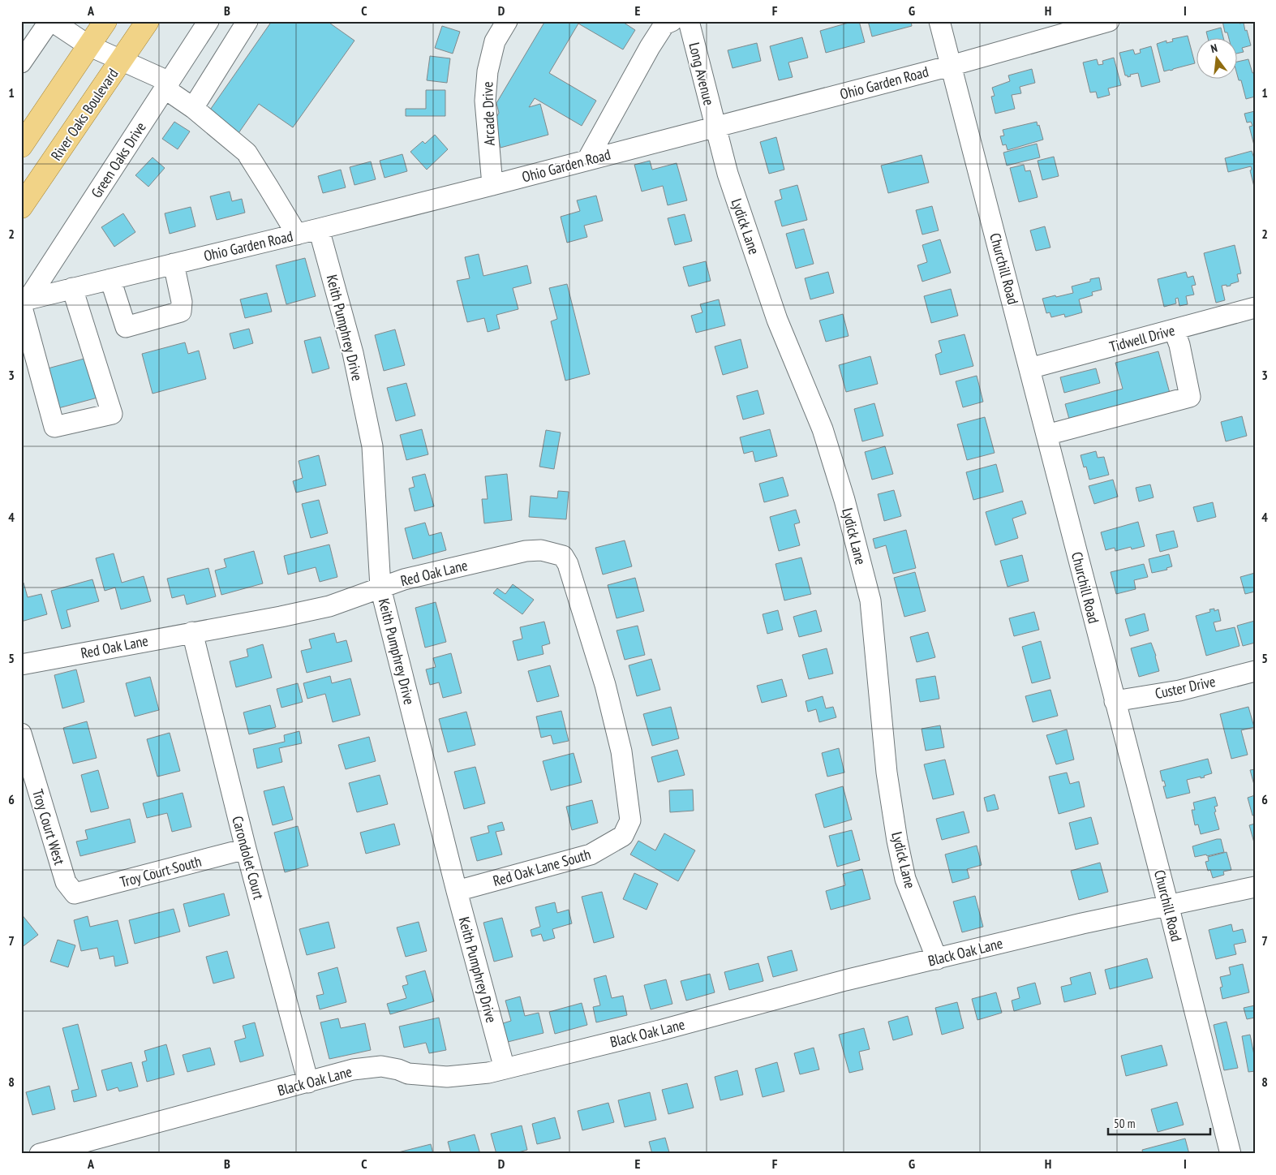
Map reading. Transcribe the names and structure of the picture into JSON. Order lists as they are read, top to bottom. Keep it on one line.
{"streets":{"main road":["River Oaks Boulevard"],"street":["Long Avenue","Ohio Garden Road","Arcade Drive","Green Oaks Drive","Lydick Lane","Churchill Road","Keith Pumphrey Drive","Tidwell Drive","Red Oak Lane","Custer Drive","Troy Court West","Carondolet Court","Red Oak Lane South","Troy Court South","Black Oak Lane"]},"crossings":[["Long Avenue","Ohio Garden Road"],["Long Avenue","Lydick Lane"],["Ohio Garden Road","Arcade Drive"],["Ohio Garden Road","Green Oaks Drive"],["Ohio Garden Road","Lydick Lane"],["Ohio Garden Road","Churchill Road"],["Ohio Garden Road","Keith Pumphrey Drive"],["Lydick Lane","Black Oak Lane"],["Churchill Road","Tidwell Drive"],["Churchill Road","Custer Drive"],["Churchill Road","Black Oak Lane"],["Keith Pumphrey Drive","Red Oak Lane"],["Keith Pumphrey Drive","Red Oak Lane South"],["Keith Pumphrey Drive","Black Oak Lane"],["Red Oak Lane","Carondolet Court"],["Red Oak Lane","Red Oak Lane South"],["Troy Court West","Troy Court South"],["Carondolet Court","Troy Court South"],["Carondolet Court","Black Oak Lane"]],"scale_bar":"50 m","north":"top","grid":{"columns":["A","B","C","D","E","F","G","H","I"],"rows":["1","2","3","4","5","6","7","8"]}}
